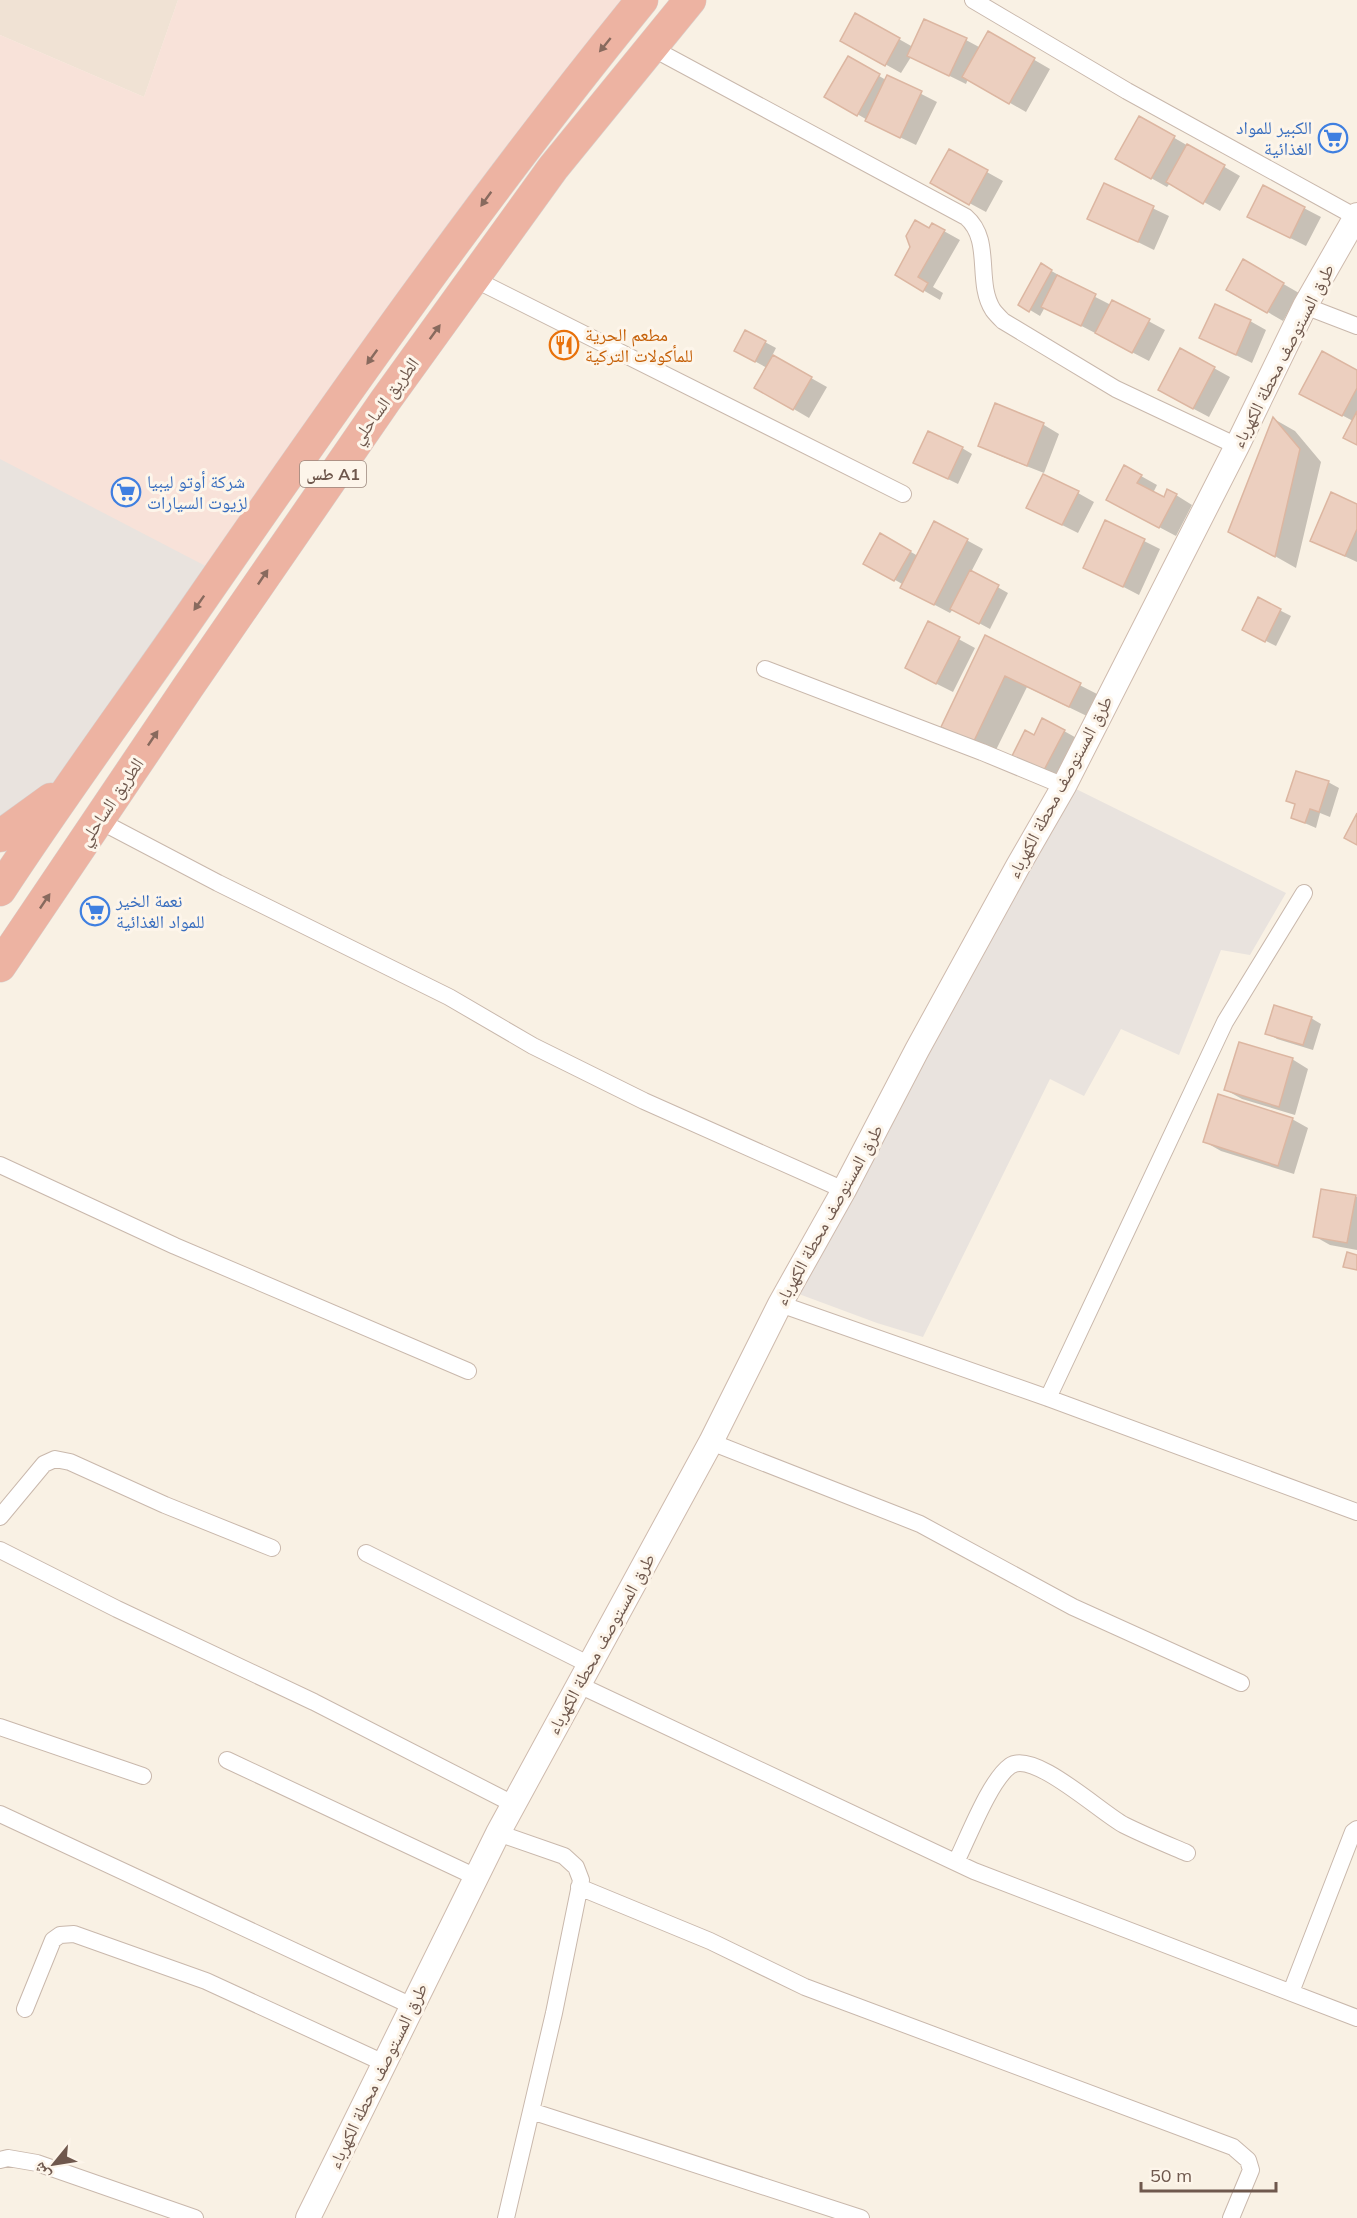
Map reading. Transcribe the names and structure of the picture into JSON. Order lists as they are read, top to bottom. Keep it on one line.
{"streets":{"highway":["الطريق الساحلي","طس A1"],"street":["طرق المستوصف محطة الكهرباء"]},"places":{"supermarket":["الكبير للمواد الغذائية","شركة أوتو ليبيا لزيوت السيارات","نعمة الخير للمواد الغذائية"],"restaurant":["مطعم الحرية للمأكولات التركية"]},"scale_bar":"50 m","north":"bottom left"}
